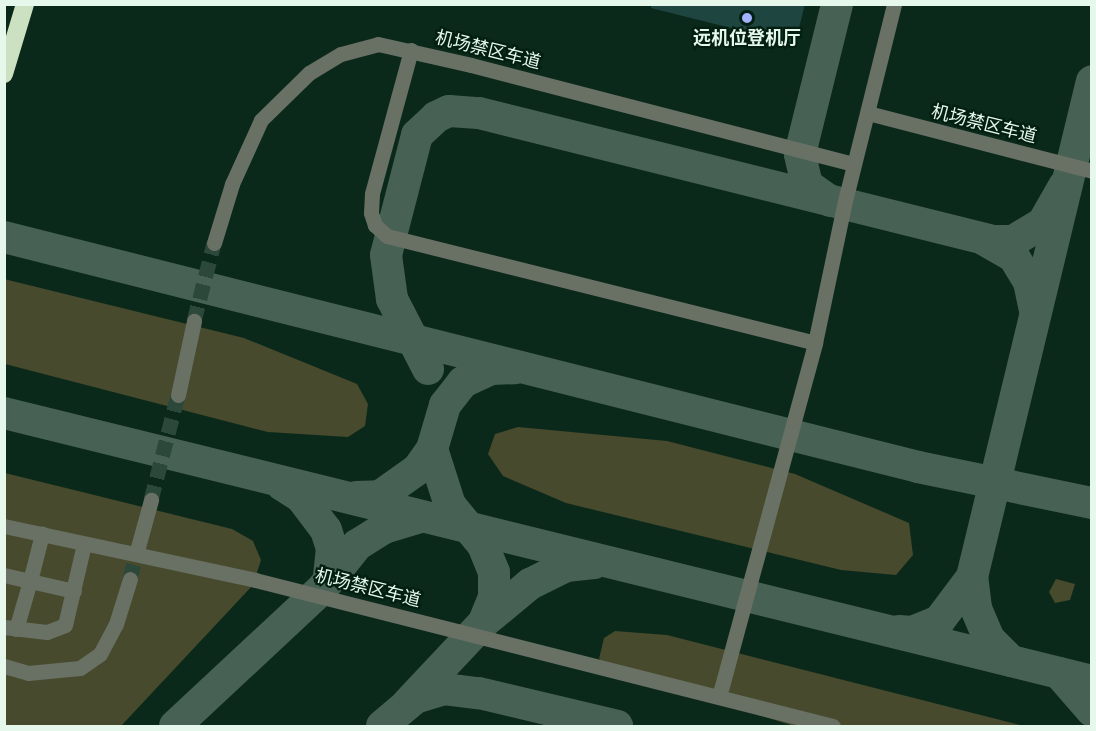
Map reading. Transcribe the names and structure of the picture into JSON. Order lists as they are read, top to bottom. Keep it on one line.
{"streets":{"lane":["机场禁区车道"]},"places":["远机位登机厅"]}
